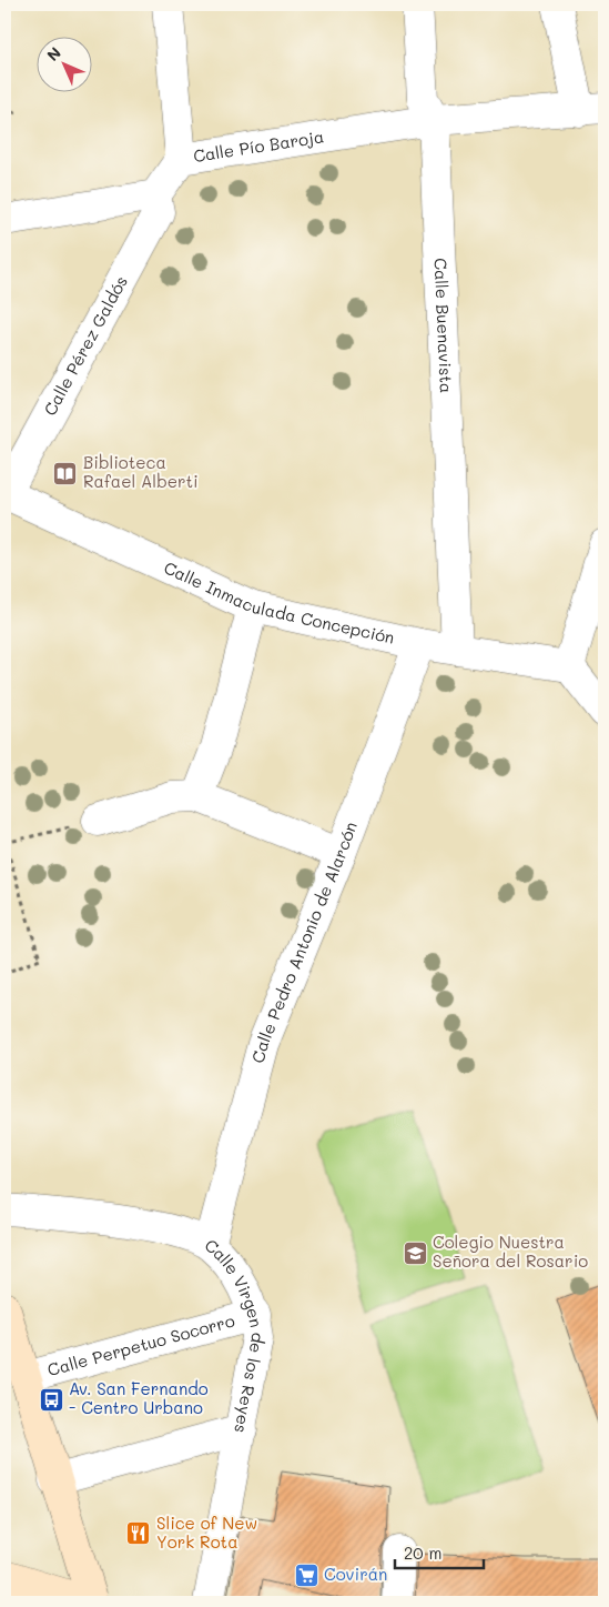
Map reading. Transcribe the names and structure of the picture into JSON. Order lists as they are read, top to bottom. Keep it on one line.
{"streets":{"street":["Calle Pío Baroja","Calle Buenavista","Calle Pérez Galdós","Calle Inmaculada Concepción","Calle Pedro Antonio de Alarcón","Calle Virgen de los Reyes","Calle Perpetuo Socorro"]},"crossings":[["Calle Pío Baroja","Calle Buenavista"],["Calle Pío Baroja","Calle Pérez Galdós"],["Calle Buenavista","Calle Inmaculada Concepción"],["Calle Pérez Galdós","Calle Inmaculada Concepción"],["Calle Inmaculada Concepción","Calle Pedro Antonio de Alarcón"],["Calle Pedro Antonio de Alarcón","Calle Virgen de los Reyes"],["Calle Virgen de los Reyes","Calle Perpetuo Socorro"]],"places":{"library":["Biblioteca Rafael Alberti"],"school or university":["Colegio Nuestra Señora del Rosario"],"bus stop":["Av. San Fernando - Centro Urbano"],"restaurant":["Slice of New York Rota"],"supermarket":["Covirán"]},"scale_bar":"20 m","north":"top left"}
